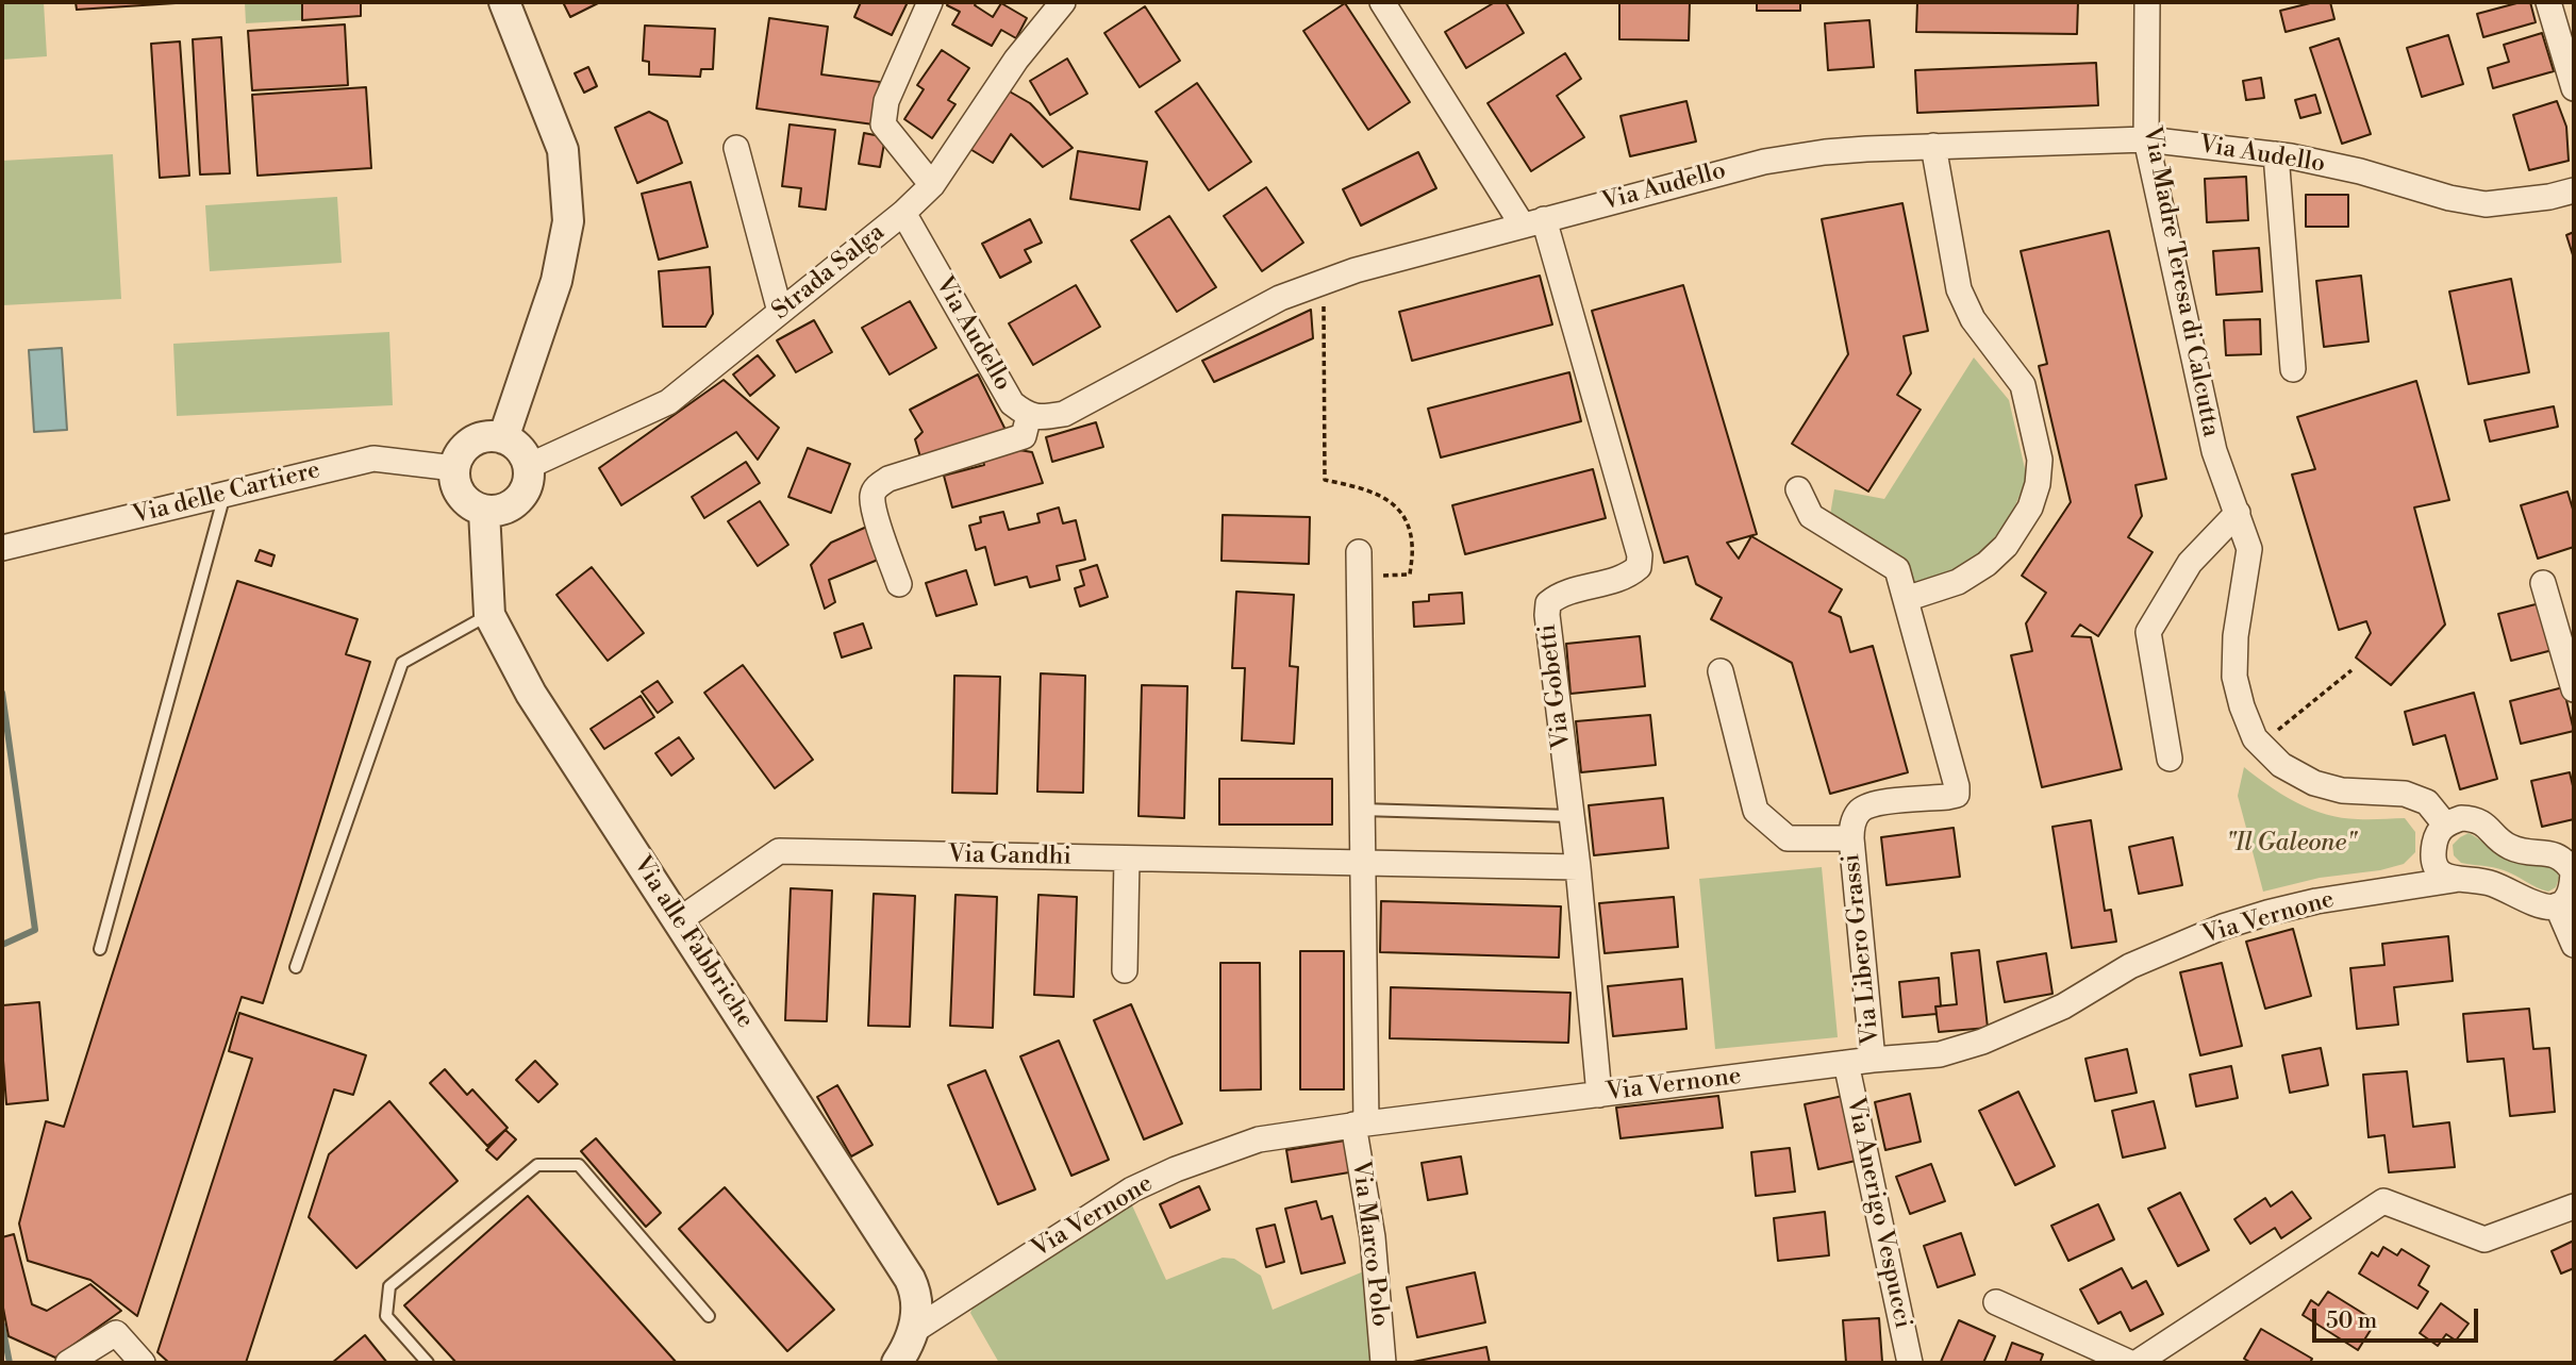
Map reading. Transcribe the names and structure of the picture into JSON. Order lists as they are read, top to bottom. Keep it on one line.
{"streets":{"street":["Via Audello","Strada Salga","Via Madre Teresa di Calcutta","Via delle Cartiere","Via Gobetti","Via Gandhi","Via Vernone","Via alle Fabbriche","Via Libero Grassi","Via Anerigo Vespucci","Via Marco Polo"]},"crossings":[["Via Audello","Strada Salga"],["Via Audello","Via Madre Teresa di Calcutta"],["Via Audello","Via Gobetti"],["Strada Salga","Via delle Cartiere"],["Strada Salga","Via alle Fabbriche"],["Via delle Cartiere","Via alle Fabbriche"],["Via Gobetti","Via Gandhi"],["Via Gobetti","Via Vernone"],["Via Gandhi","Via alle Fabbriche"],["Via Vernone","Via alle Fabbriche"],["Via Vernone","Via Libero Grassi"],["Via Vernone","Via Anerigo Vespucci"],["Via Vernone","Via Marco Polo"]],"parks":["\"Il Galeone\""],"scale_bar":"50 m"}
